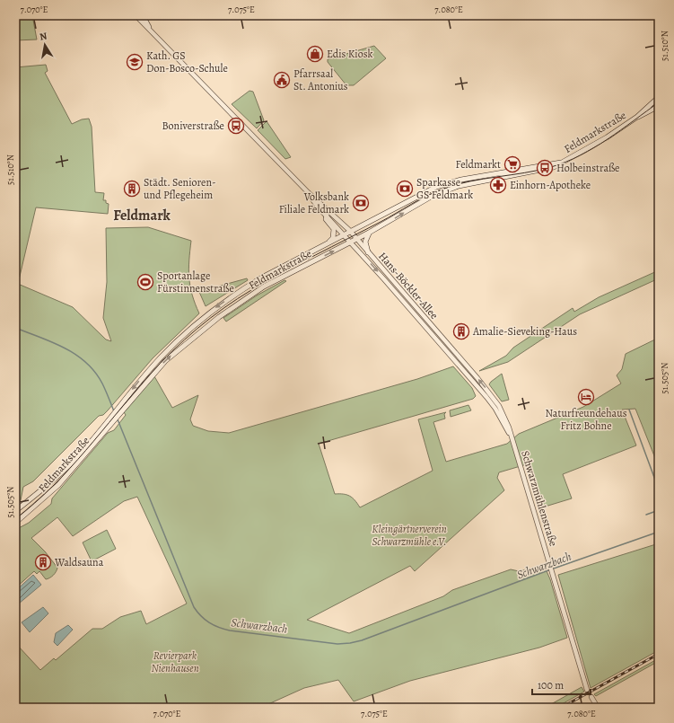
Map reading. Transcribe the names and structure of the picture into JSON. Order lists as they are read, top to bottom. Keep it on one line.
{"streets":{"main road":["Feldmarkstraße"],"street":["Hans-Böckler-Allee","Schwarzmühlenstraße"]},"crossings":[["Feldmarkstraße","Hans-Böckler-Allee"],["Hans-Böckler-Allee","Schwarzmühlenstraße"]],"districts":["Feldmark"],"water":["Schwarzbach"],"parks":["Kleingärtnerverein Schwarzmühle e.V.","Revierpark Nienhausen"],"places":{"shop":["Edis Kiosk"],"school or university":["Kath. GS Don-Bosco-Schule"],"public building":["Pfarrsaal St. Antonius"],"bus stop":["Boniverstraße","Holbeinstraße"],"supermarket":["Feldmarkt"],"pharmacy":["Einhorn-Apotheke"],"building":["Städt. Senioren- und Pflegeheim","Amalie-Sieveking-Haus","Waldsauna"],"bank":["Sparkasse GS Feldmark","Volksbank Filiale Feldmark"],"sports":["Sportanlage Fürstinnenstraße"],"hotel":["Naturfreundehaus Fritz Bohne"]},"scale_bar":"100 m","north":"top","coordinates":["7.070°E","7.075°E","7.080°E","51.510°N","51.505°N"]}
